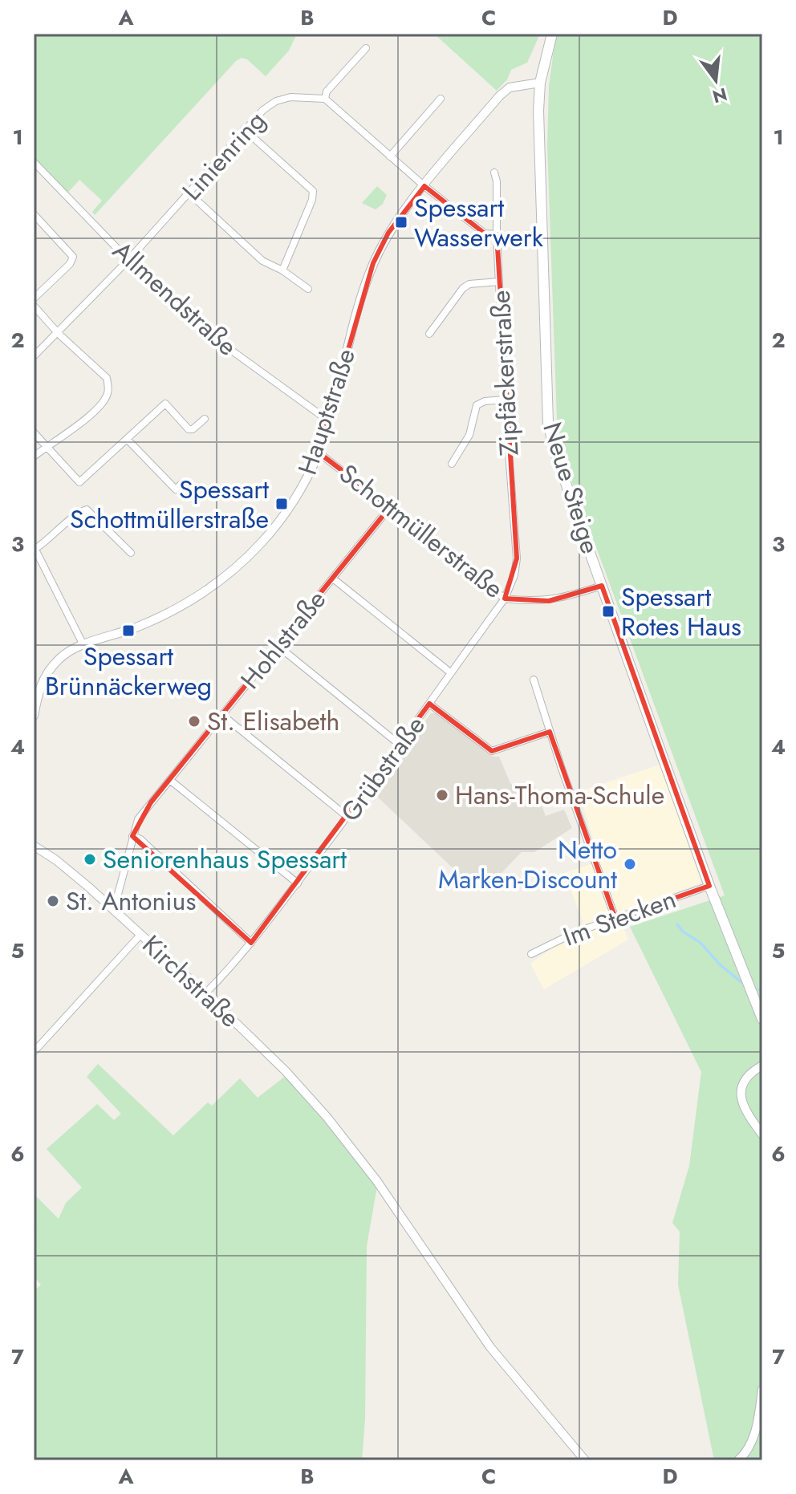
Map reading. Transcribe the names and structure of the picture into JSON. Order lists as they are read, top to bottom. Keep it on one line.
{"streets":{"main road":["Neue Steige"],"street":["Linienring","Allmendstraße","Zipfäckerstraße","Hauptstraße","Schottmüllerstraße","Hohlstraße","Grübstraße","Im Stecken","Kirchstraße"]},"crossings":[["Linienring","Allmendstraße"],["Allmendstraße","Hauptstraße"],["Zipfäckerstraße","Schottmüllerstraße"],["Zipfäckerstraße","Grübstraße"],["Hauptstraße","Neue Steige"],["Hauptstraße","Schottmüllerstraße"],["Neue Steige","Schottmüllerstraße"],["Neue Steige","Im Stecken"],["Schottmüllerstraße","Hohlstraße"],["Schottmüllerstraße","Grübstraße"],["Hohlstraße","Kirchstraße"],["Grübstraße","Kirchstraße"]],"places":{"transit":["Spessart Wasserwerk","Spessart Schottmüllerstraße","Spessart Rotes Haus","Spessart Brünnäckerweg"],"other":["St. Elisabeth","Hans-Thoma-Schule","Seniorenhaus Spessart","Netto Marken-Discount","St. Antonius"]},"north":"bottom","grid":{"columns":["A","B","C","D"],"rows":["1","2","3","4","5","6","7"]}}
